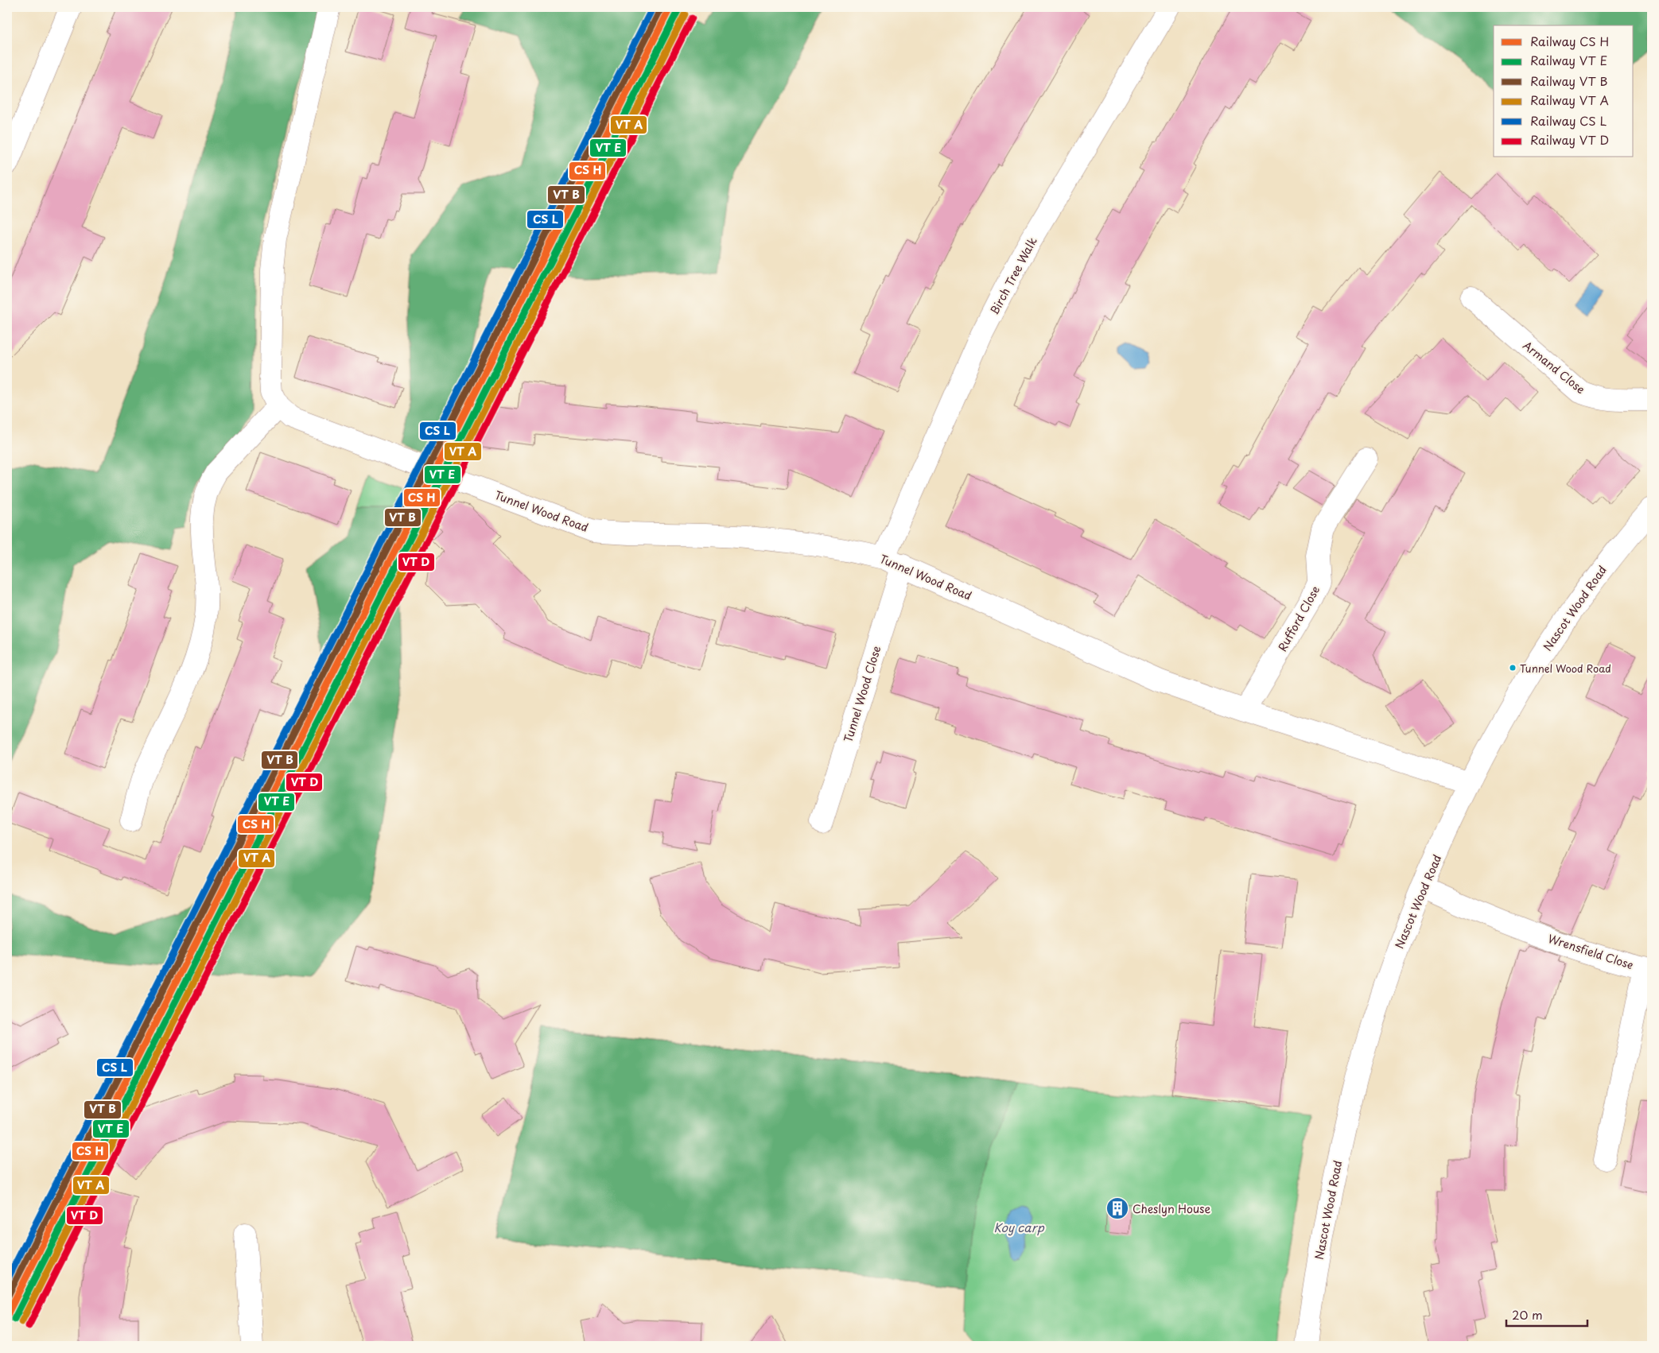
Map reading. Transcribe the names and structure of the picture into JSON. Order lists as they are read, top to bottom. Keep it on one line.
{"streets":{"street":["Birch Tree Walk","Armand Close","Tunnel Wood Road","Nascot Wood Road","Rufford Close","Tunnel Wood Close","Wrensfield Close"]},"crossings":[["Birch Tree Walk","Tunnel Wood Road"],["Birch Tree Walk","Tunnel Wood Close"],["Tunnel Wood Road","Nascot Wood Road"],["Tunnel Wood Road","Rufford Close"],["Tunnel Wood Road","Tunnel Wood Close"],["Nascot Wood Road","Wrensfield Close"]],"water":["Koy carp"],"places":{"other":["Tunnel Wood Road"],"building":["Cheslyn House"]},"legend":["Railway CS H","Railway VT E","Railway VT B","Railway VT A","Railway CS L","Railway VT D"],"scale_bar":"20 m"}
